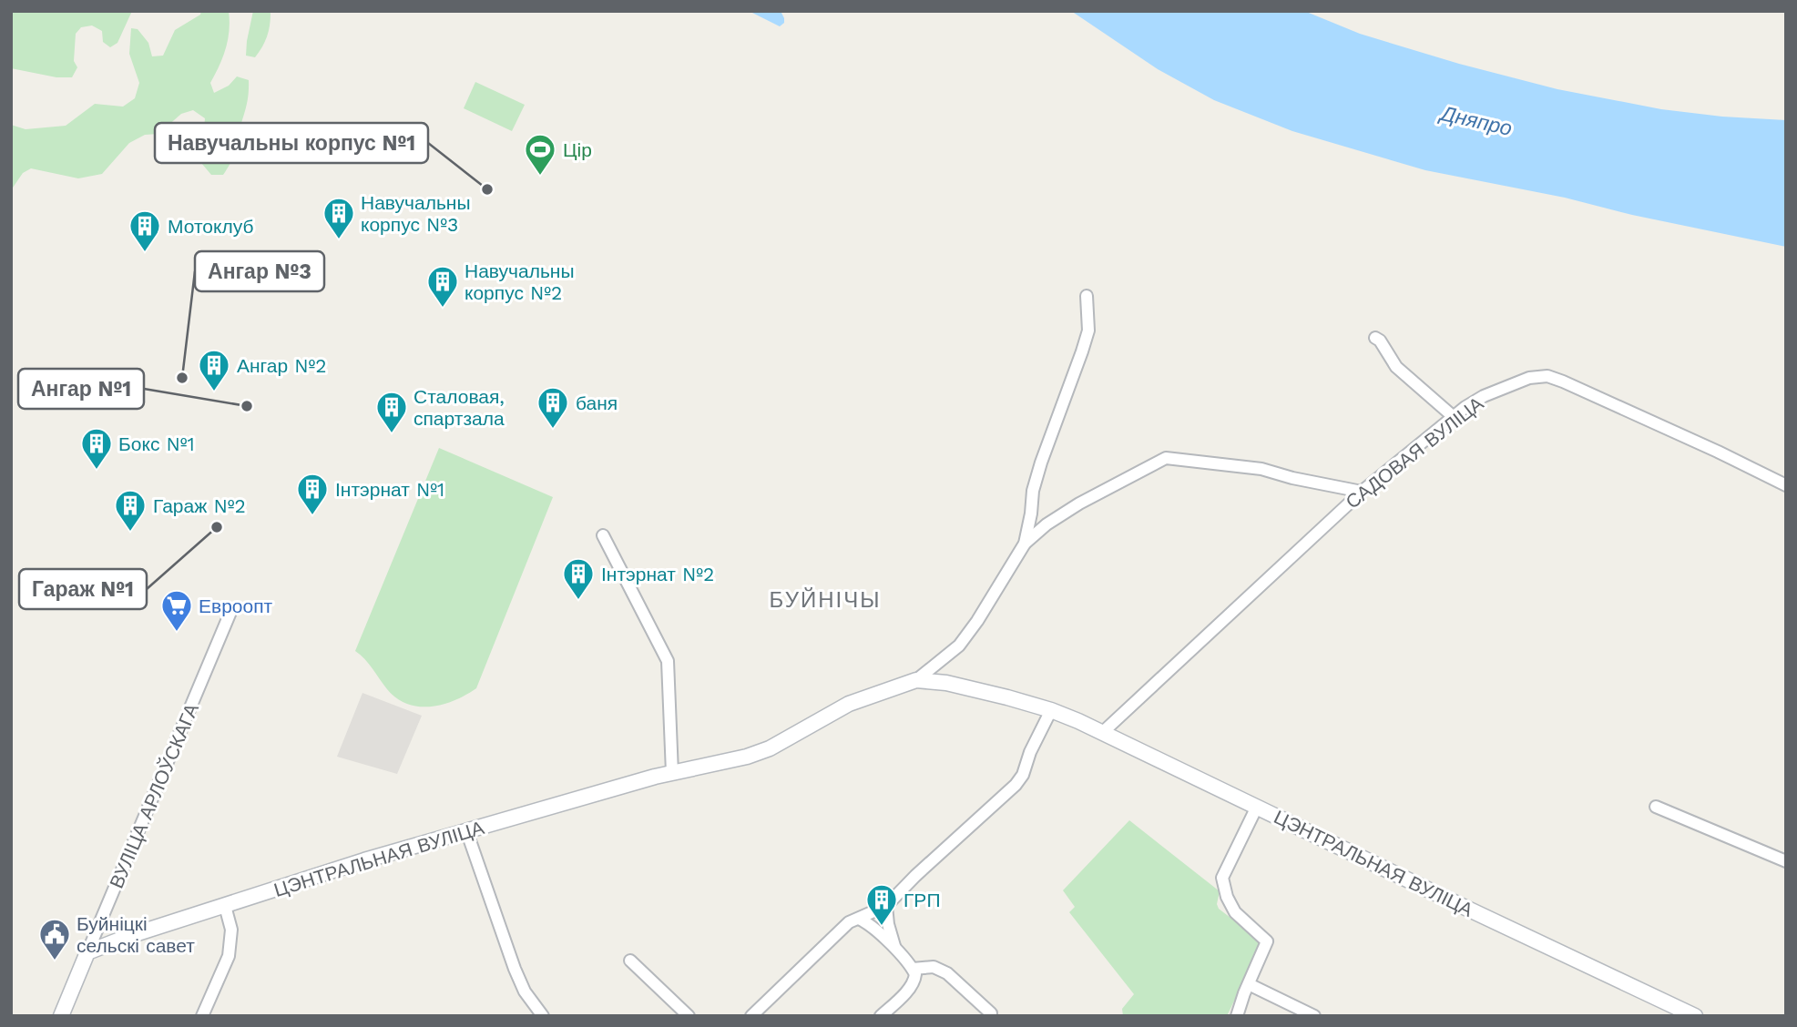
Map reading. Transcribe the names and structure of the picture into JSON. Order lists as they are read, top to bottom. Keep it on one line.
{"streets":{"street":["САДОВАЯ ВУЛІЦА","ВУЛІЦА АРЛОЎСКАГА","ЦЭНТРАЛЬНАЯ ВУЛІЦА"]},"crossings":[["САДОВАЯ ВУЛІЦА","ЦЭНТРАЛЬНАЯ ВУЛІЦА"],["ВУЛІЦА АРЛОЎСКАГА","ЦЭНТРАЛЬНАЯ ВУЛІЦА"]],"districts":["БУЙНІЧЫ"],"water":["Дняпро"],"places":{"sports":["Цір"],"other":["Навучальны корпус №1","Ангар №3","Ангар №1","Гараж №1"],"building":["Навучальны корпус №3","Мотоклуб","Навучальны корпус №2","Ангар №2","баня","Сталовая, спартзала","Бокс №1","Інтэрнат №1","Гараж №2","Інтэрнат №2","ГРП"],"supermarket":["Евроопт"],"public building":["Буйніцкі сельскі савет"]}}
